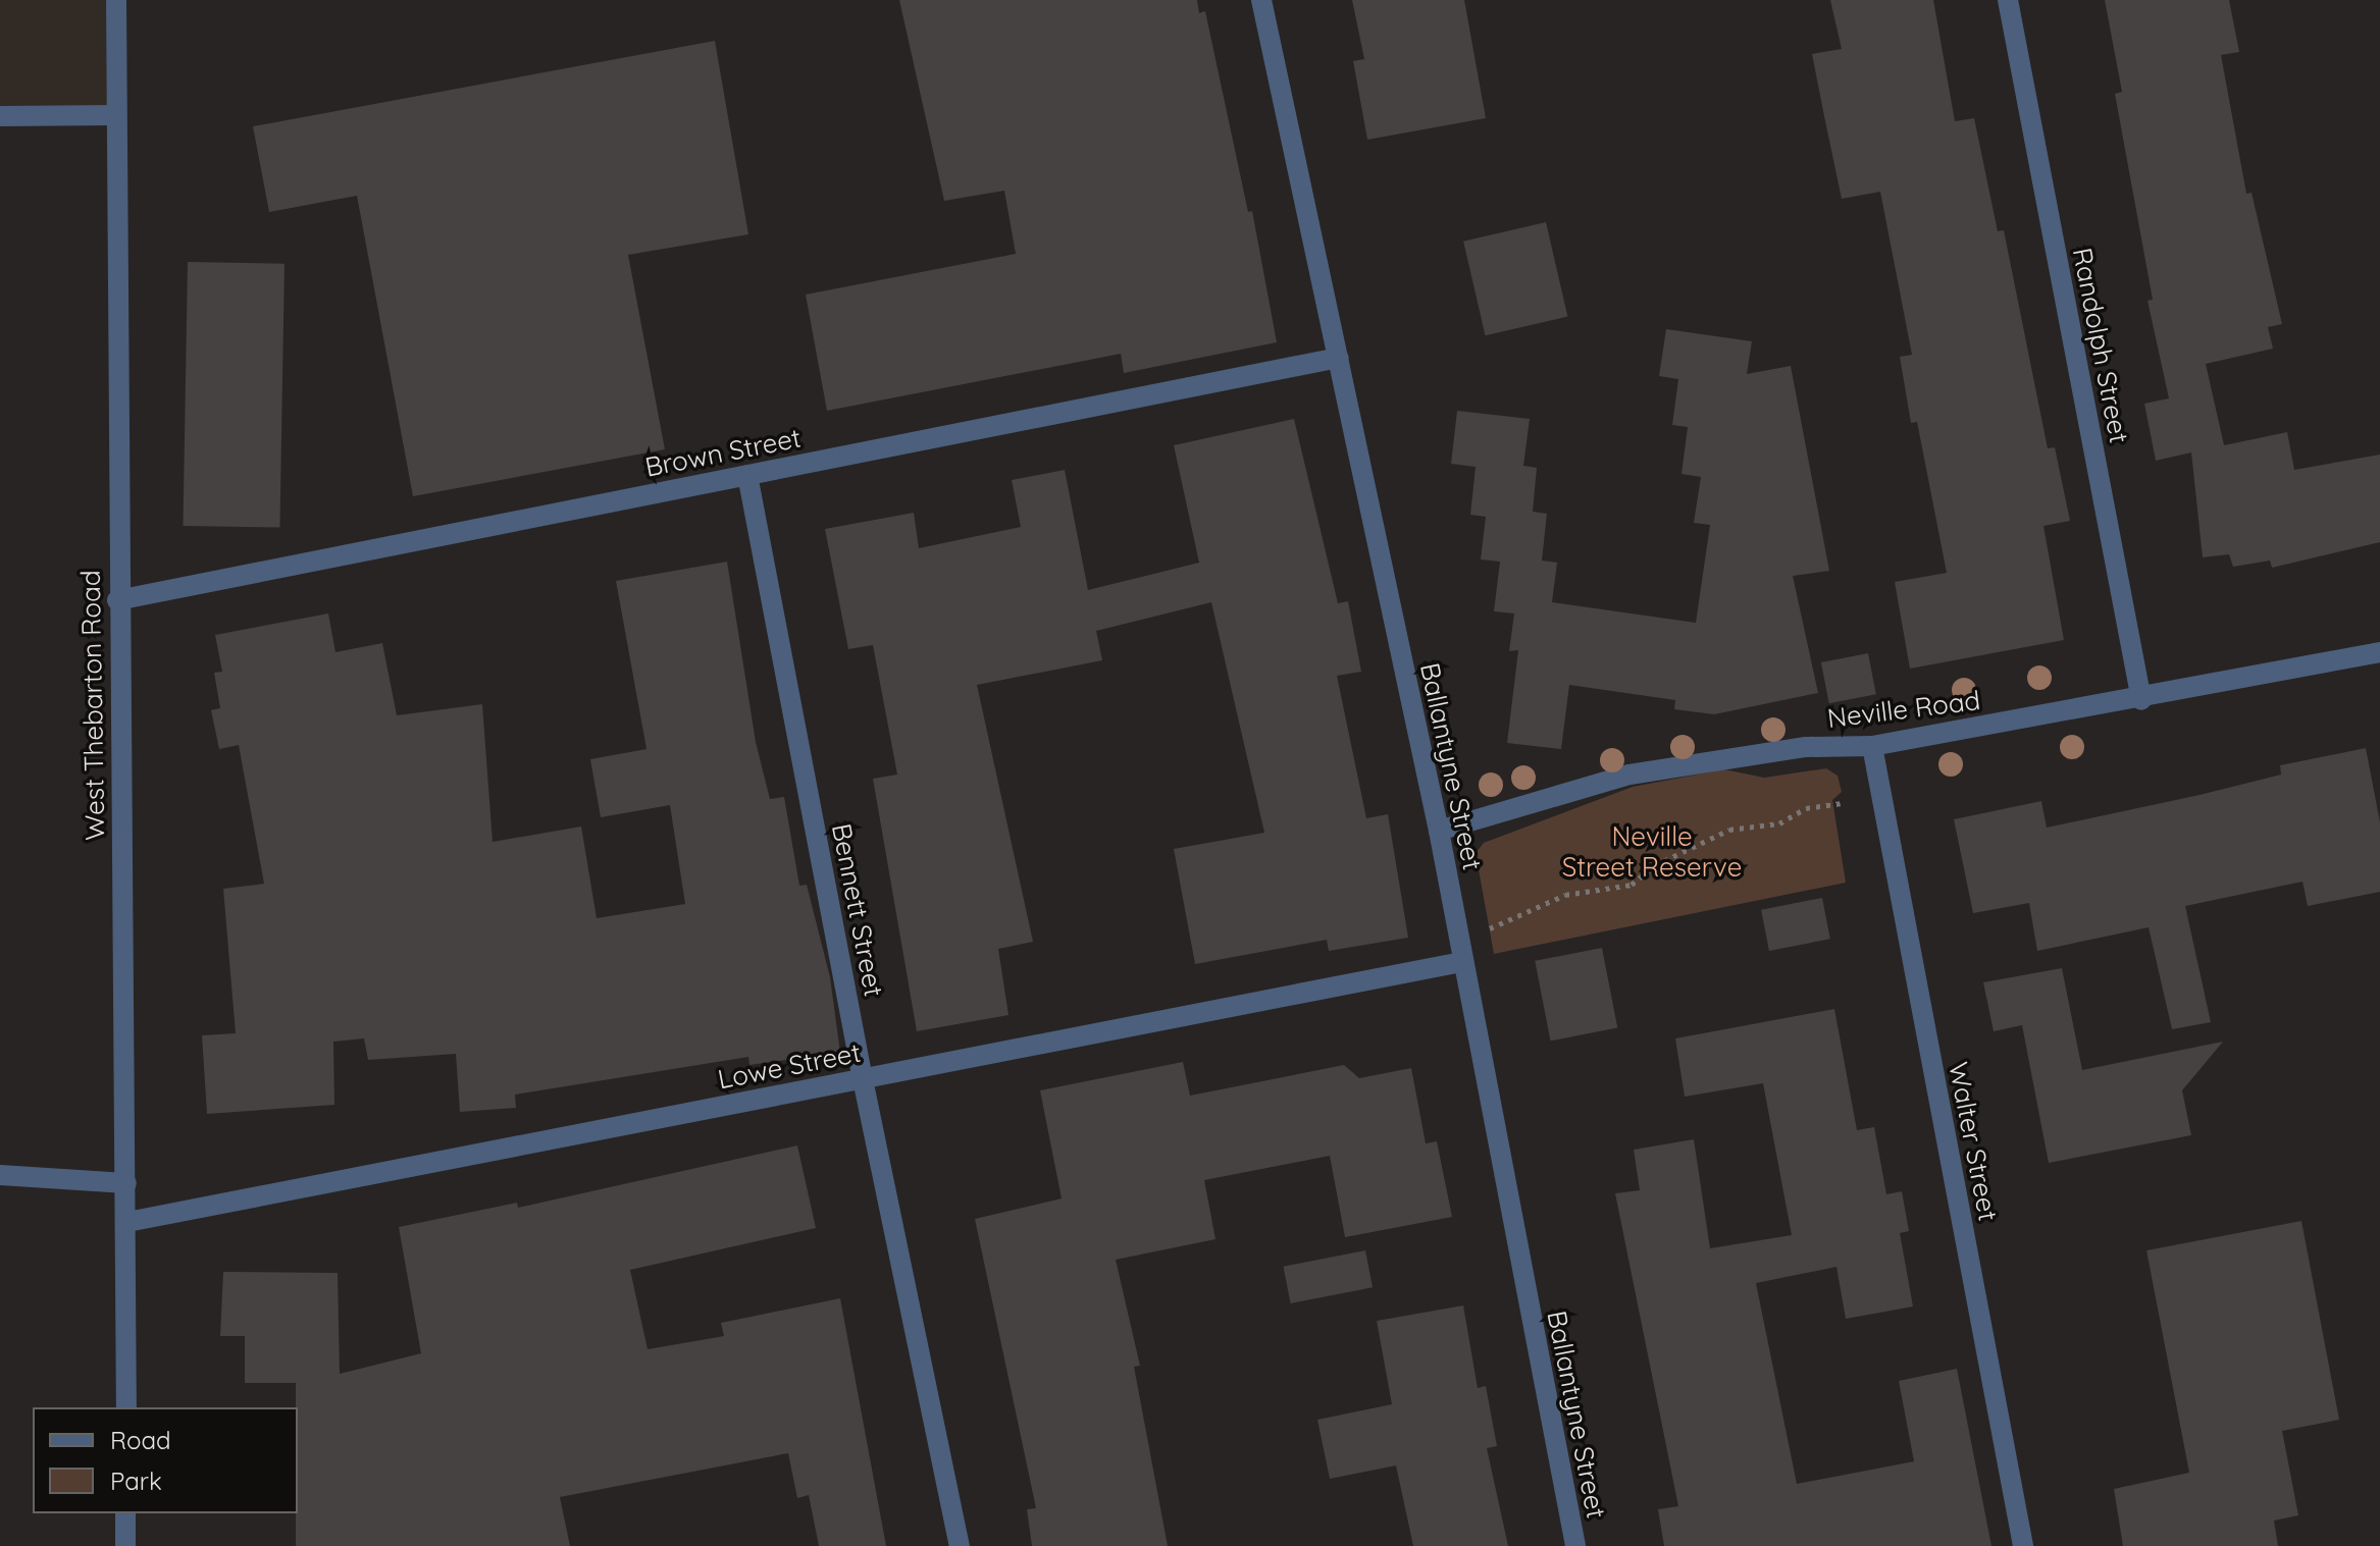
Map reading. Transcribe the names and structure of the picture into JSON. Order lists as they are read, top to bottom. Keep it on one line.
{"streets":{"street":["Randolph Street","Brown Street","West Thebarton Road","Neville Road","Ballantyne Street","Bennett Street","Lowe Street","Walter Street"]},"crossings":[["Randolph Street","Neville Road"],["Brown Street","West Thebarton Road"],["Brown Street","Ballantyne Street"],["Brown Street","Bennett Street"],["West Thebarton Road","Lowe Street"],["Neville Road","Ballantyne Street"],["Neville Road","Walter Street"],["Ballantyne Street","Lowe Street"],["Bennett Street","Lowe Street"]],"parks":["Neville Street Reserve"],"legend":["Road","Park"]}
